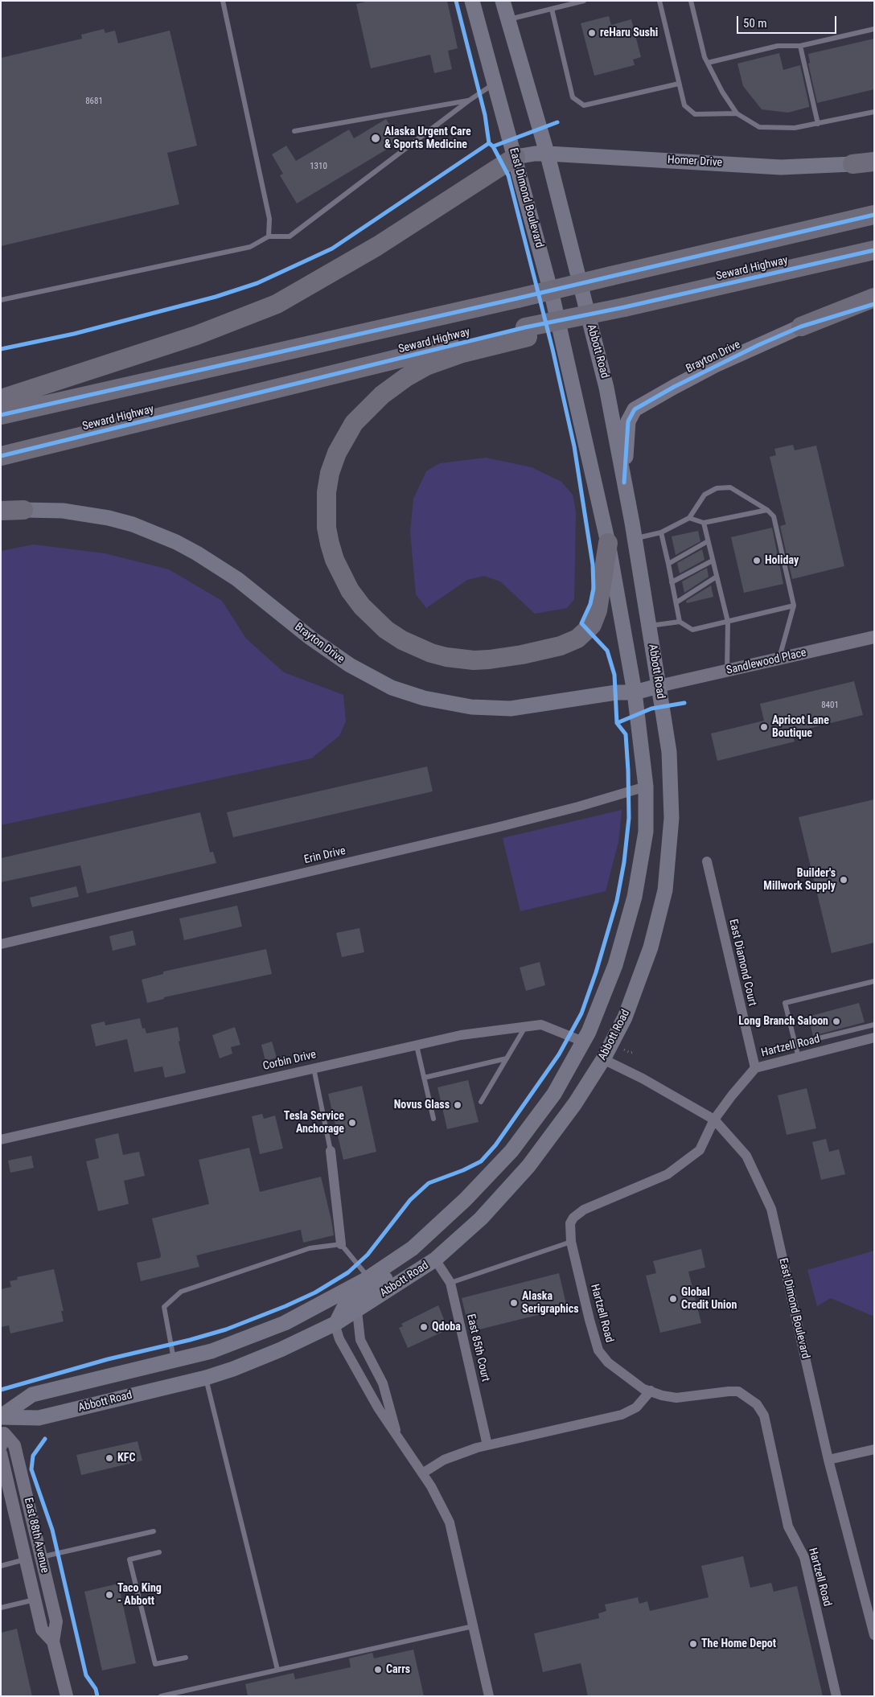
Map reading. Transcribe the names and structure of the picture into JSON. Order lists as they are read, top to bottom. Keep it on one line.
{"streets":{"highway":["Seward Highway"],"main road":["Homer Drive","East Dimond Boulevard","Abbott Road","Brayton Drive"],"street":["Sandlewood Place","Erin Drive","East Diamond Court","Hartzell Road","Corbin Drive","East 85th Court","East 88th Avenue"]},"crossings":[["Homer Drive","East Dimond Boulevard"],["Homer Drive","Abbott Road"],["East Dimond Boulevard","Abbott Road"],["East Dimond Boulevard","Hartzell Road"],["Abbott Road","Brayton Drive"],["Abbott Road","Sandlewood Place"],["Abbott Road","Erin Drive"],["Abbott Road","Corbin Drive"],["Abbott Road","East 85th Court"],["Abbott Road","East 88th Avenue"],["Brayton Drive","Sandlewood Place"],["East Diamond Court","Hartzell Road"]],"places":["reHaru Sushi","Alaska Urgent Care & Sports Medicine","Holiday","Apricot Lane Boutique","Builder's Millwork Supply","Long Branch Saloon","Novus Glass","Tesla Service Anchorage","Global Credit Union","Alaska Serigraphics","Qdoba","KFC","Taco King - Abbott","The Home Depot","Carrs"],"house_numbers":["8681","1310","8401"],"scale_bar":"50 m"}
